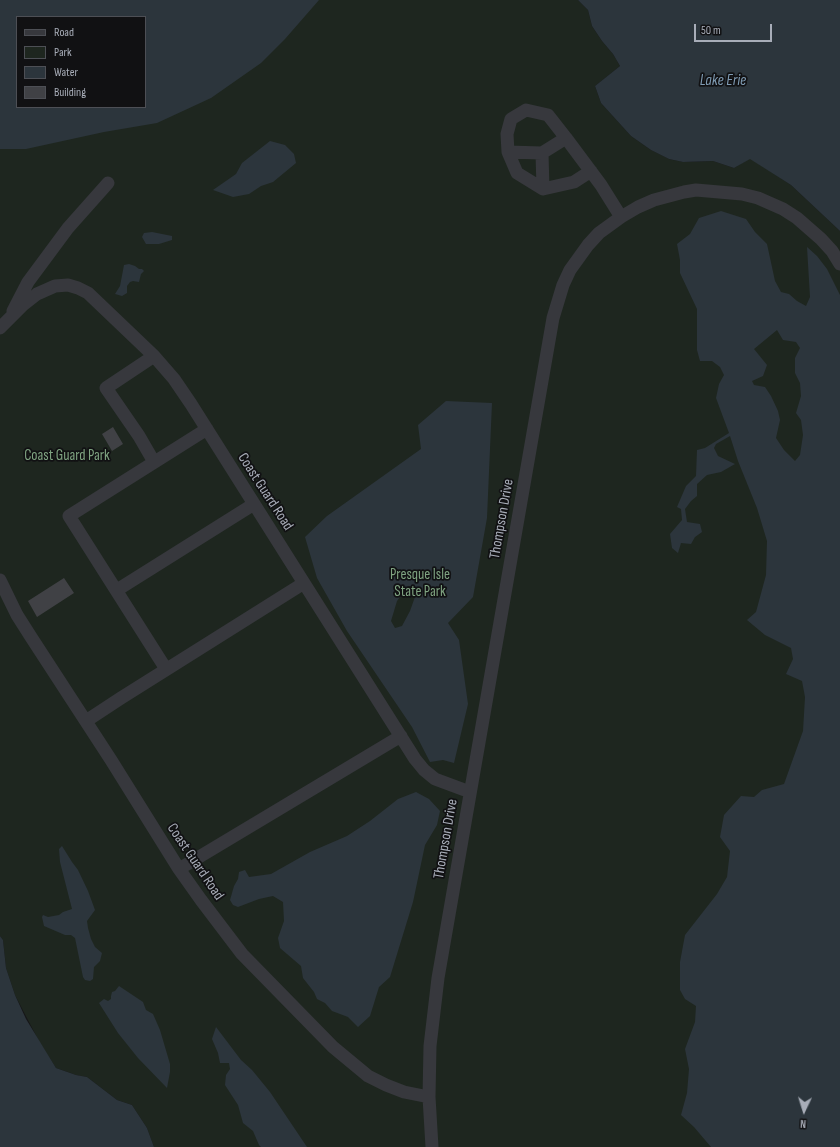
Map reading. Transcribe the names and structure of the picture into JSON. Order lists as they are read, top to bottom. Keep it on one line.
{"streets":{"street":["Coast Guard Road","Thompson Drive"]},"crossings":[["Coast Guard Road","Thompson Drive"]],"water":["Lake Erie"],"parks":["Coast Guard Park","Presque Isle State Park"],"legend":["Road","Park","Water","Building"],"scale_bar":"50 m","north":"bottom"}
